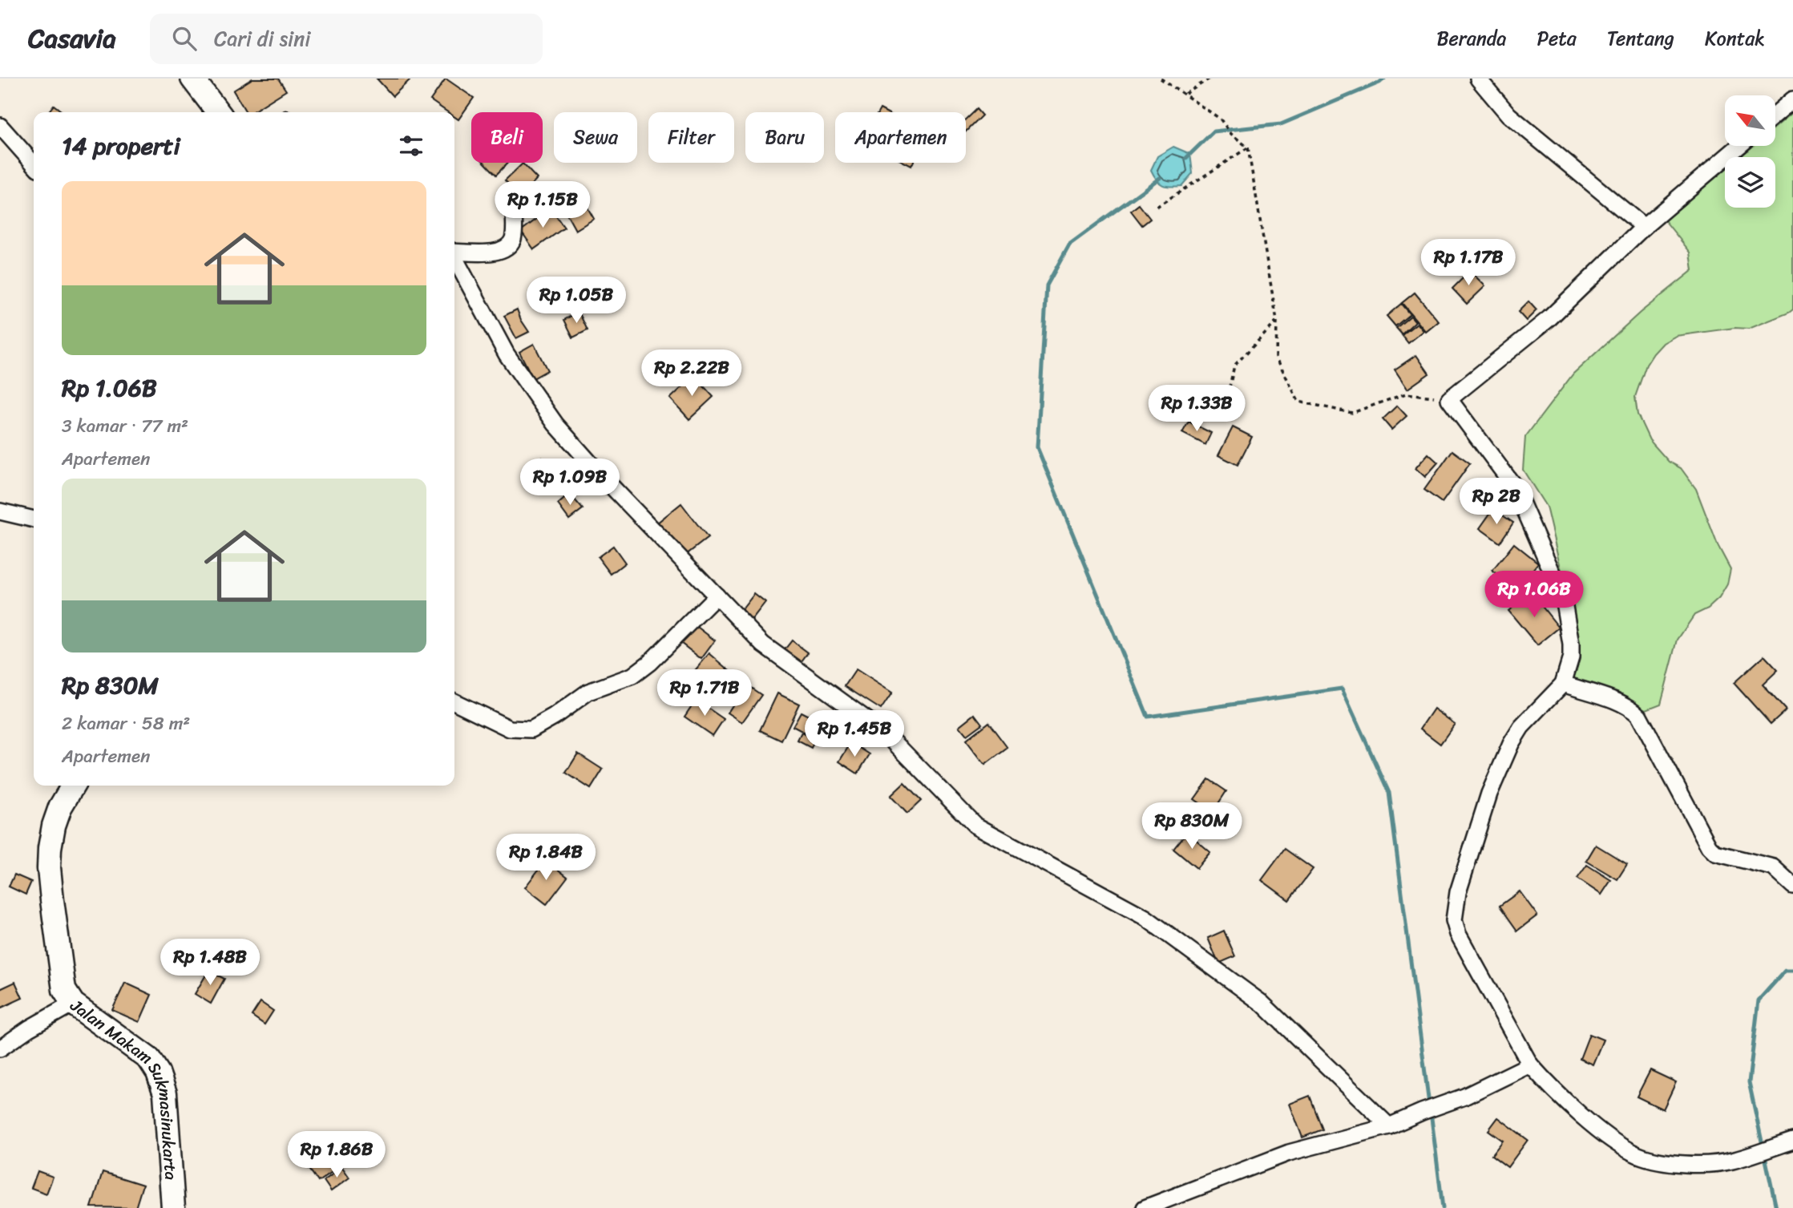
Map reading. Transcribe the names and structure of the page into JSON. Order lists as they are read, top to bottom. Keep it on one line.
{"streets":{"street":["Jalan Makam Sukmasinukarta"]},"north":"top left","page":{"header":"Casavia","search":"Cari di sini","nav":["Beranda","Peta","Tentang","Kontak"],"chip":["Beli","Sewa","Filter","Baru","Apartemen"],"heading":"14 properti","list":[{"name":"Rp 1.06B","note":"3 kamar · 77 m² · Apartemen"},{"name":"Rp 830M","note":"2 kamar · 58 m² · Apartemen"}],"price":["Rp 1.15B","Rp 1.17B","Rp 1.05B","Rp 2.22B","Rp 1.33B","Rp 1.09B","Rp 2B","Rp 1.06B","Rp 1.71B","Rp 1.45B","Rp 830M","Rp 1.84B","Rp 1.48B","Rp 1.86B"]}}
